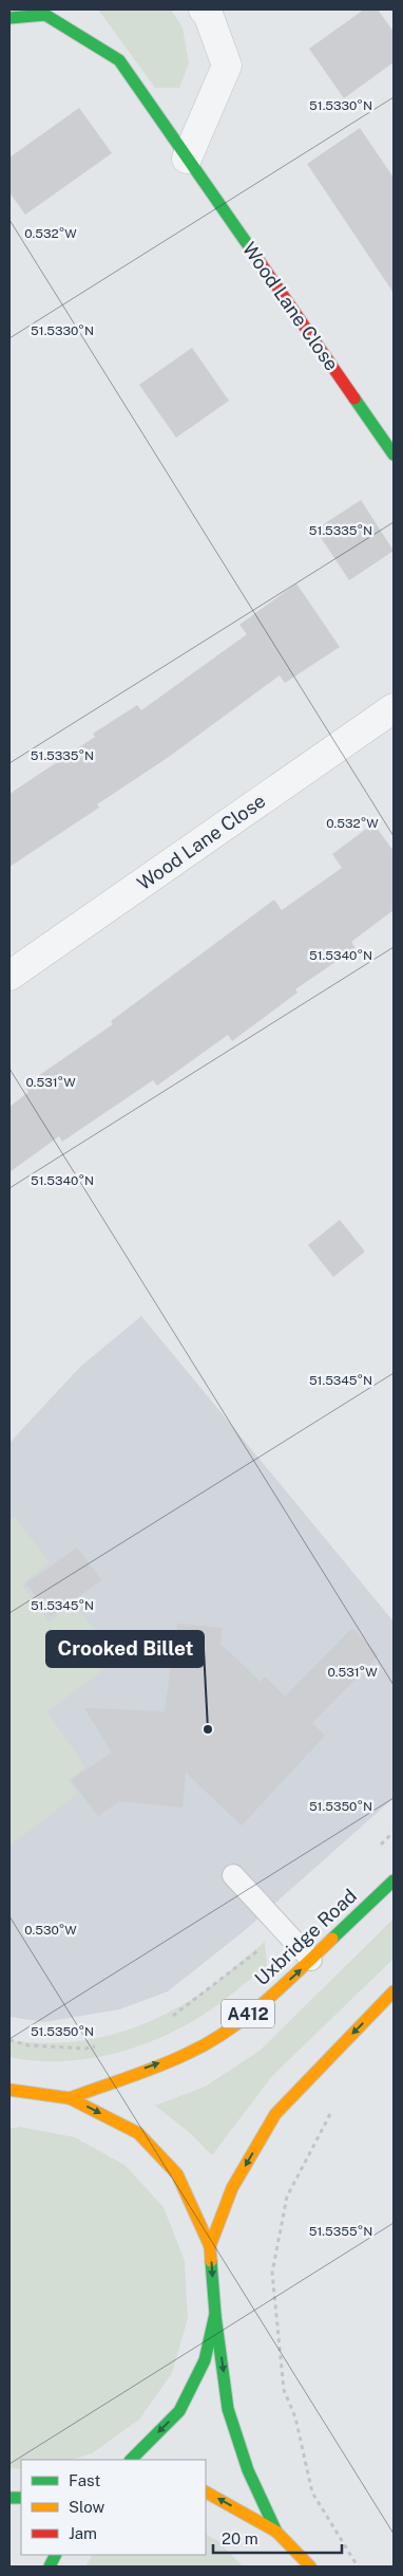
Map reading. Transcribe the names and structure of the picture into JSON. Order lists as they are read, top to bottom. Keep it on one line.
{"streets":{"main road":["Wood Lane Close","Uxbridge Road","A412"]},"one_way":["Uxbridge Road"],"places":["Crooked Billet"],"legend":["Fast","Slow","Jam"],"scale_bar":"20 m","coordinates":["51.5330°N","0.532°W","51.5335°N","51.5340°N","0.531°W","51.5345°N","51.5350°N","0.530°W","51.5355°N"]}
